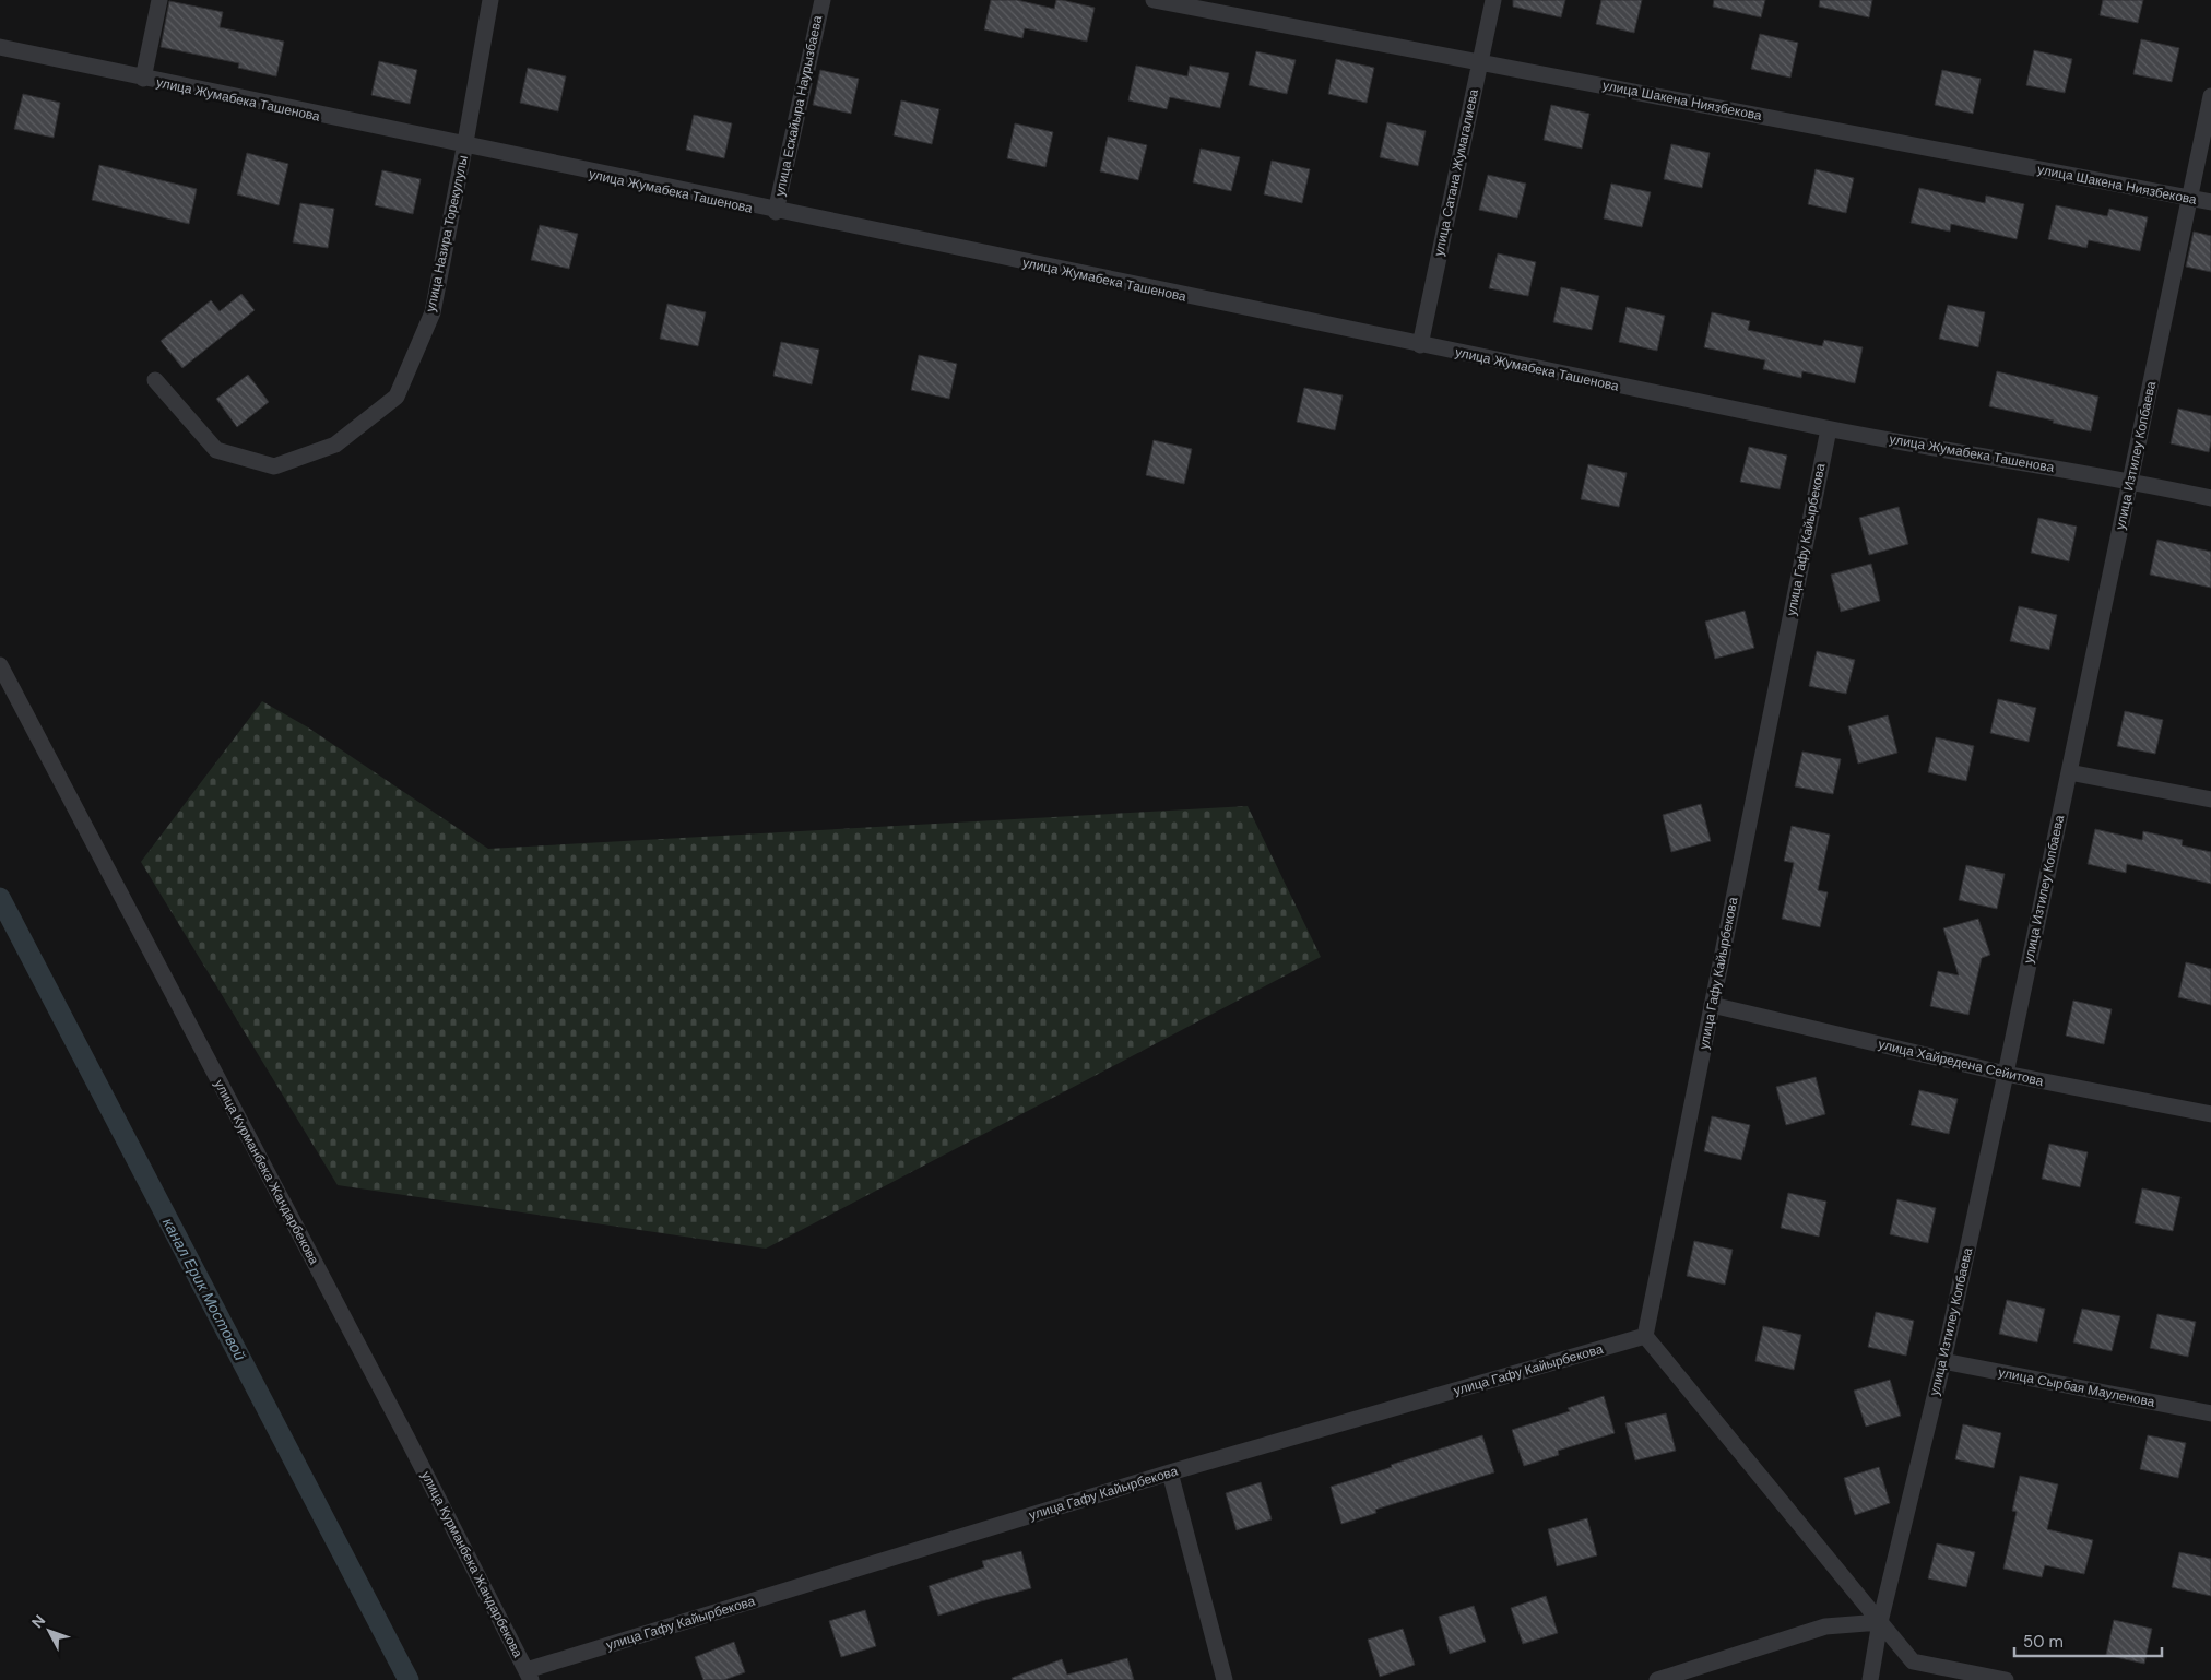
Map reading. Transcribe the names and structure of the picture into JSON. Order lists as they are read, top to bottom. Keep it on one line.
{"streets":{"street":["улица Жумабека Ташенова","улица Шакена Ниязбекова","улица Ескайыра Наурызбаева","улица Сатана Жумагалиева","улица Назира Торекулулы","улица Изтилеу Копбаева","улица Гафу Кайырбекова","улица Хайредена Сейитова","улица Курманбека Жандарбекова","улица Сырбая Мауленова"]},"crossings":[["улица Жумабека Ташенова","улица Ескайыра Наурызбаева"],["улица Жумабека Ташенова","улица Сатана Жумагалиева"],["улица Жумабека Ташенова","улица Назира Торекулулы"],["улица Жумабека Ташенова","улица Изтилеу Копбаева"],["улица Жумабека Ташенова","улица Гафу Кайырбекова"],["улица Шакена Ниязбекова","улица Сатана Жумагалиева"],["улица Шакена Ниязбекова","улица Изтилеу Копбаева"],["улица Изтилеу Копбаева","улица Хайредена Сейитова"],["улица Изтилеу Копбаева","улица Сырбая Мауленова"],["улица Гафу Кайырбекова","улица Хайредена Сейитова"],["улица Гафу Кайырбекова","улица Курманбека Жандарбекова"]],"water":["канал Ерик Мостовой"],"scale_bar":"50 m","north":"top left"}
